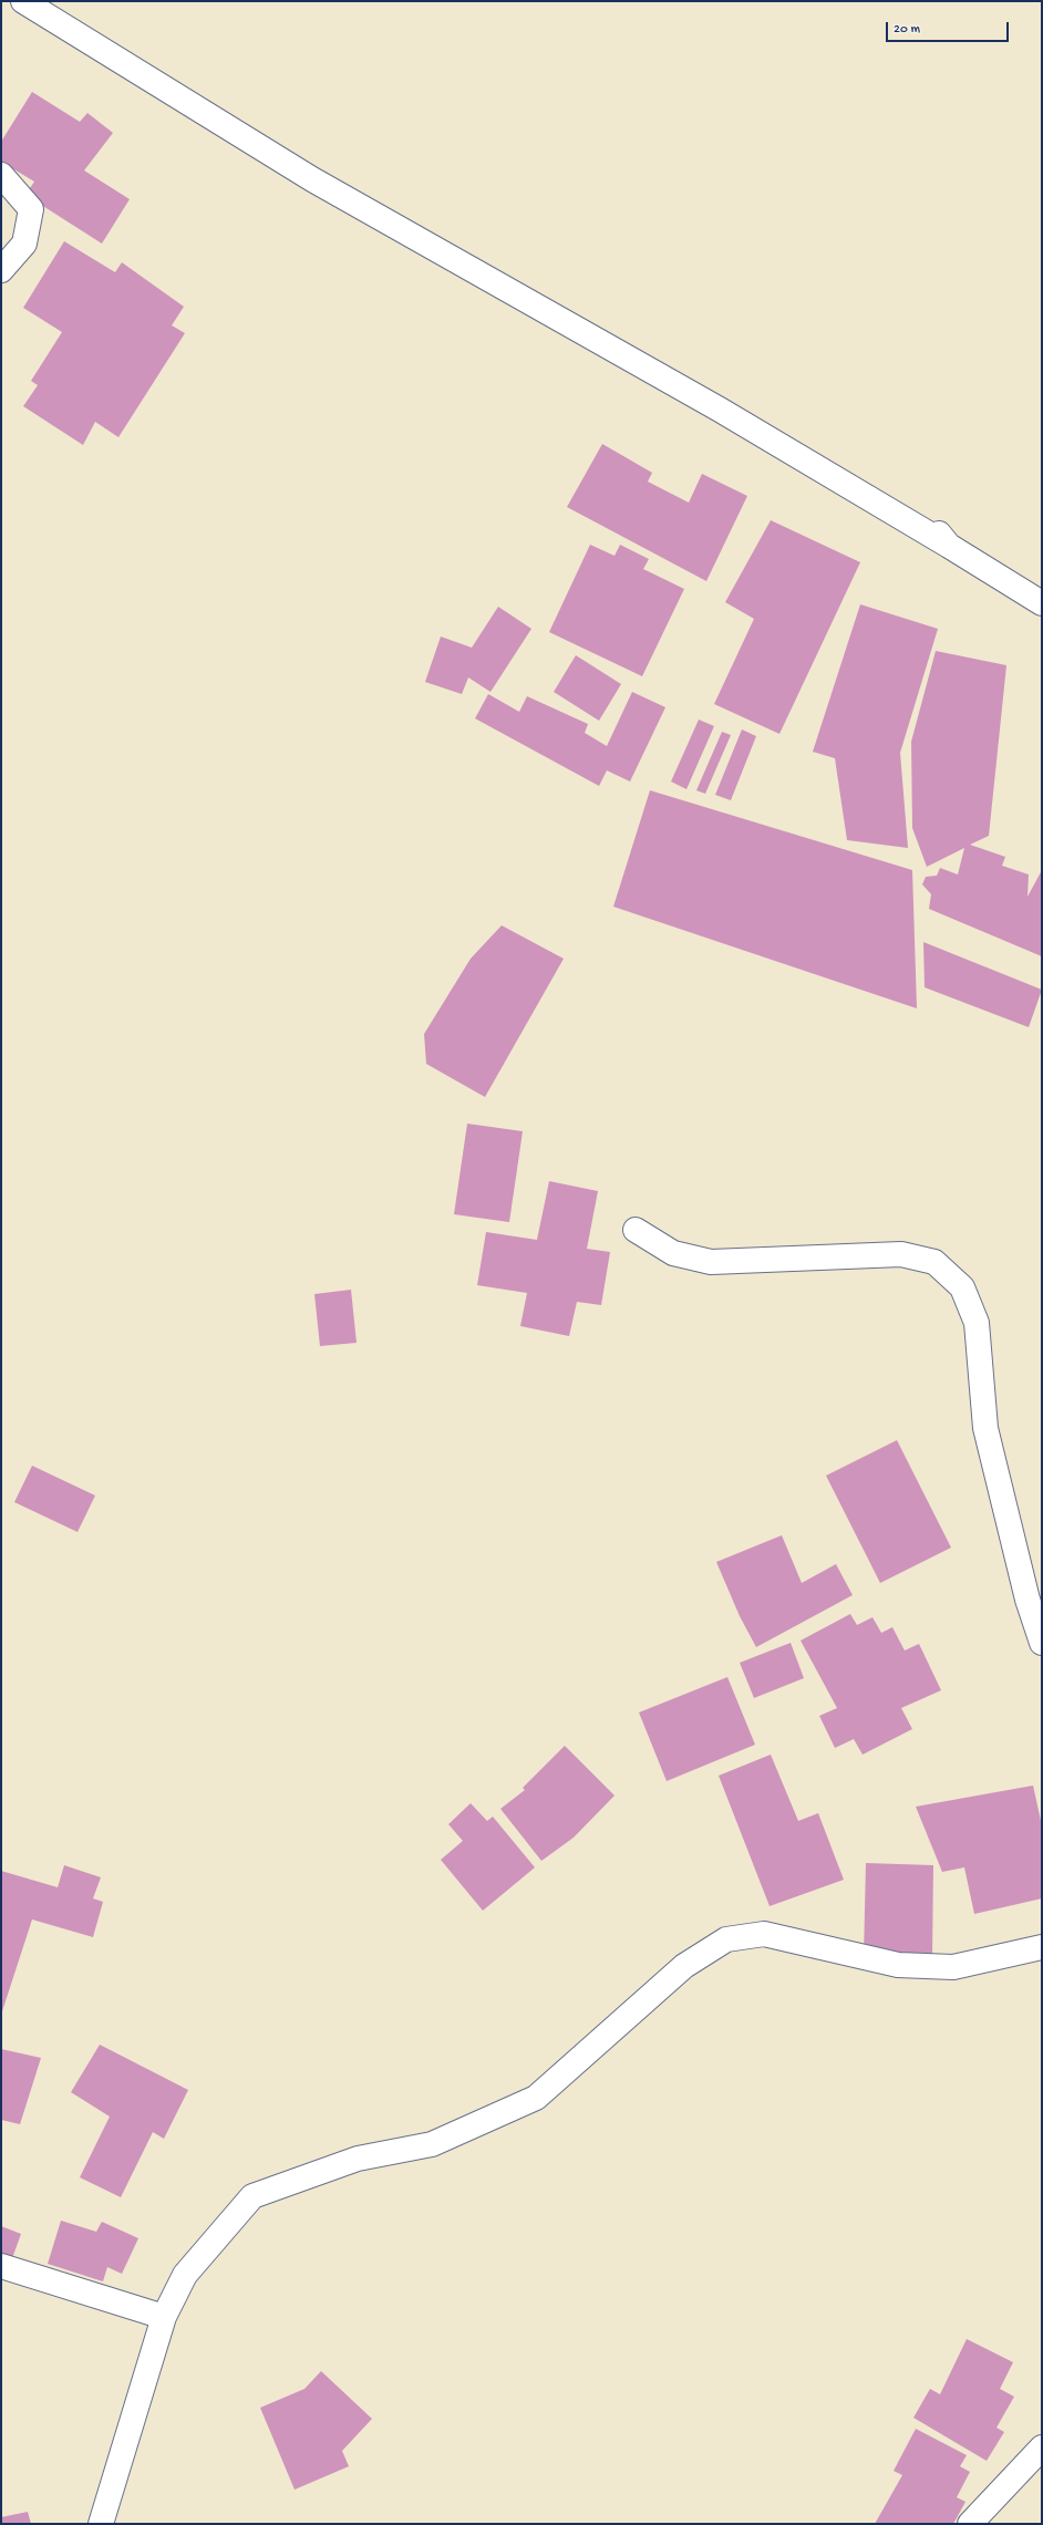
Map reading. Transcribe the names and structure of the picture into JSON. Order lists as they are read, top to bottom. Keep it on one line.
{"scale_bar":"20 m"}
